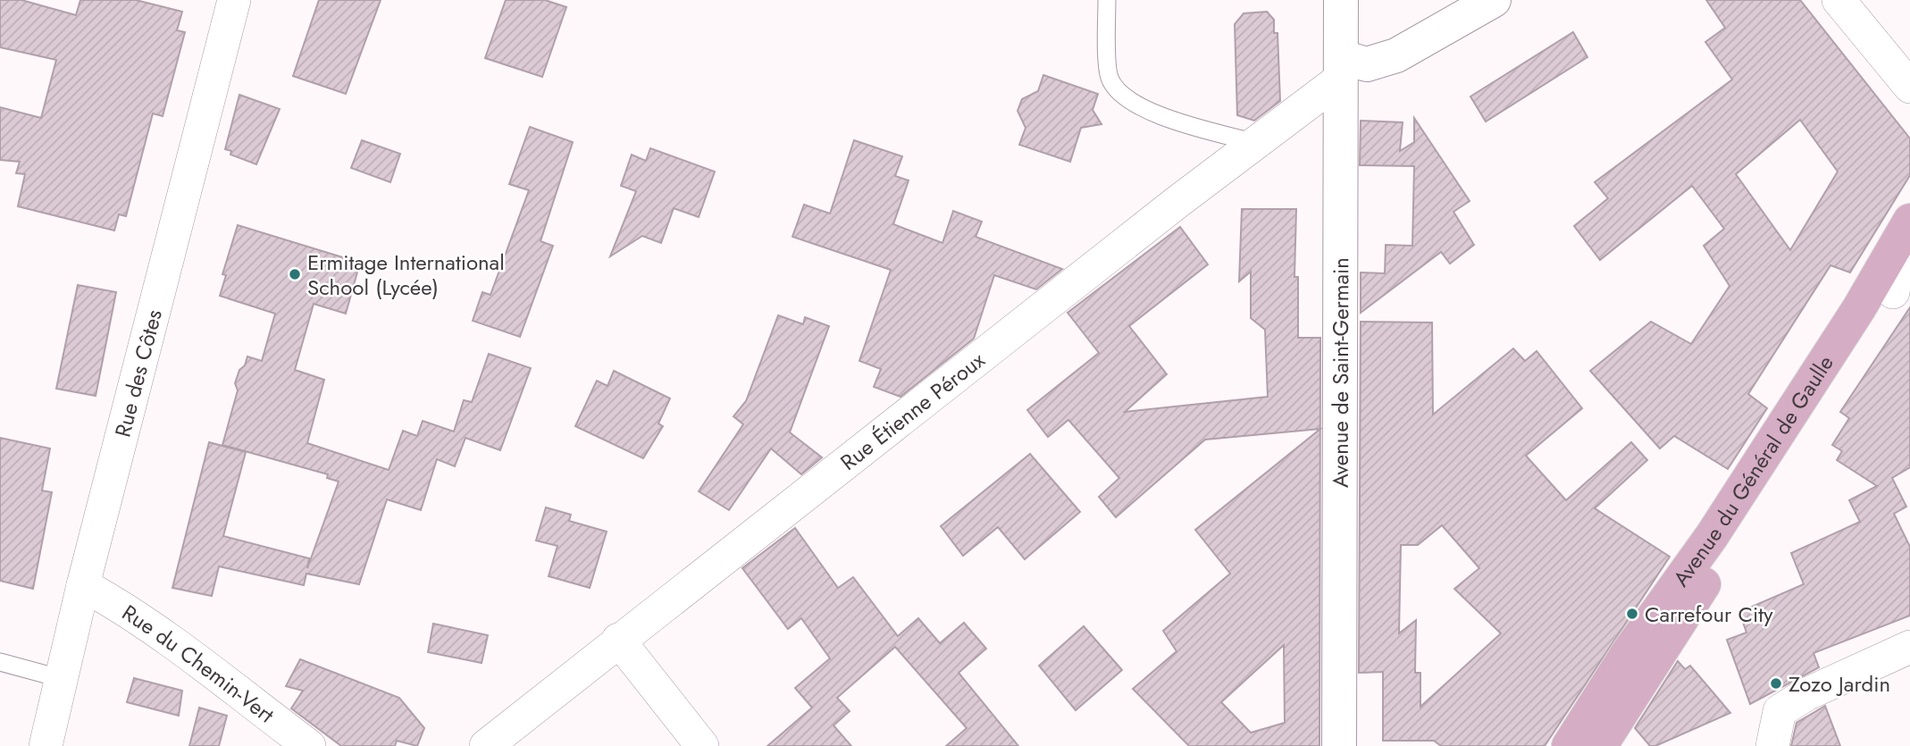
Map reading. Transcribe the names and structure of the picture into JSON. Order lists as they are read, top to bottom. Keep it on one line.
{"streets":{"main road":["Avenue de Saint-Germain","Avenue du Général de Gaulle"],"street":["Rue des Côtes","Rue Étienne Péroux","Rue du Chemin-Vert"]},"crossings":[["Rue des Côtes","Rue du Chemin-Vert"],["Avenue de Saint-Germain","Rue Étienne Péroux"]],"places":["Ermitage International School (Lycée)","Carrefour City","Zozo Jardin"]}
